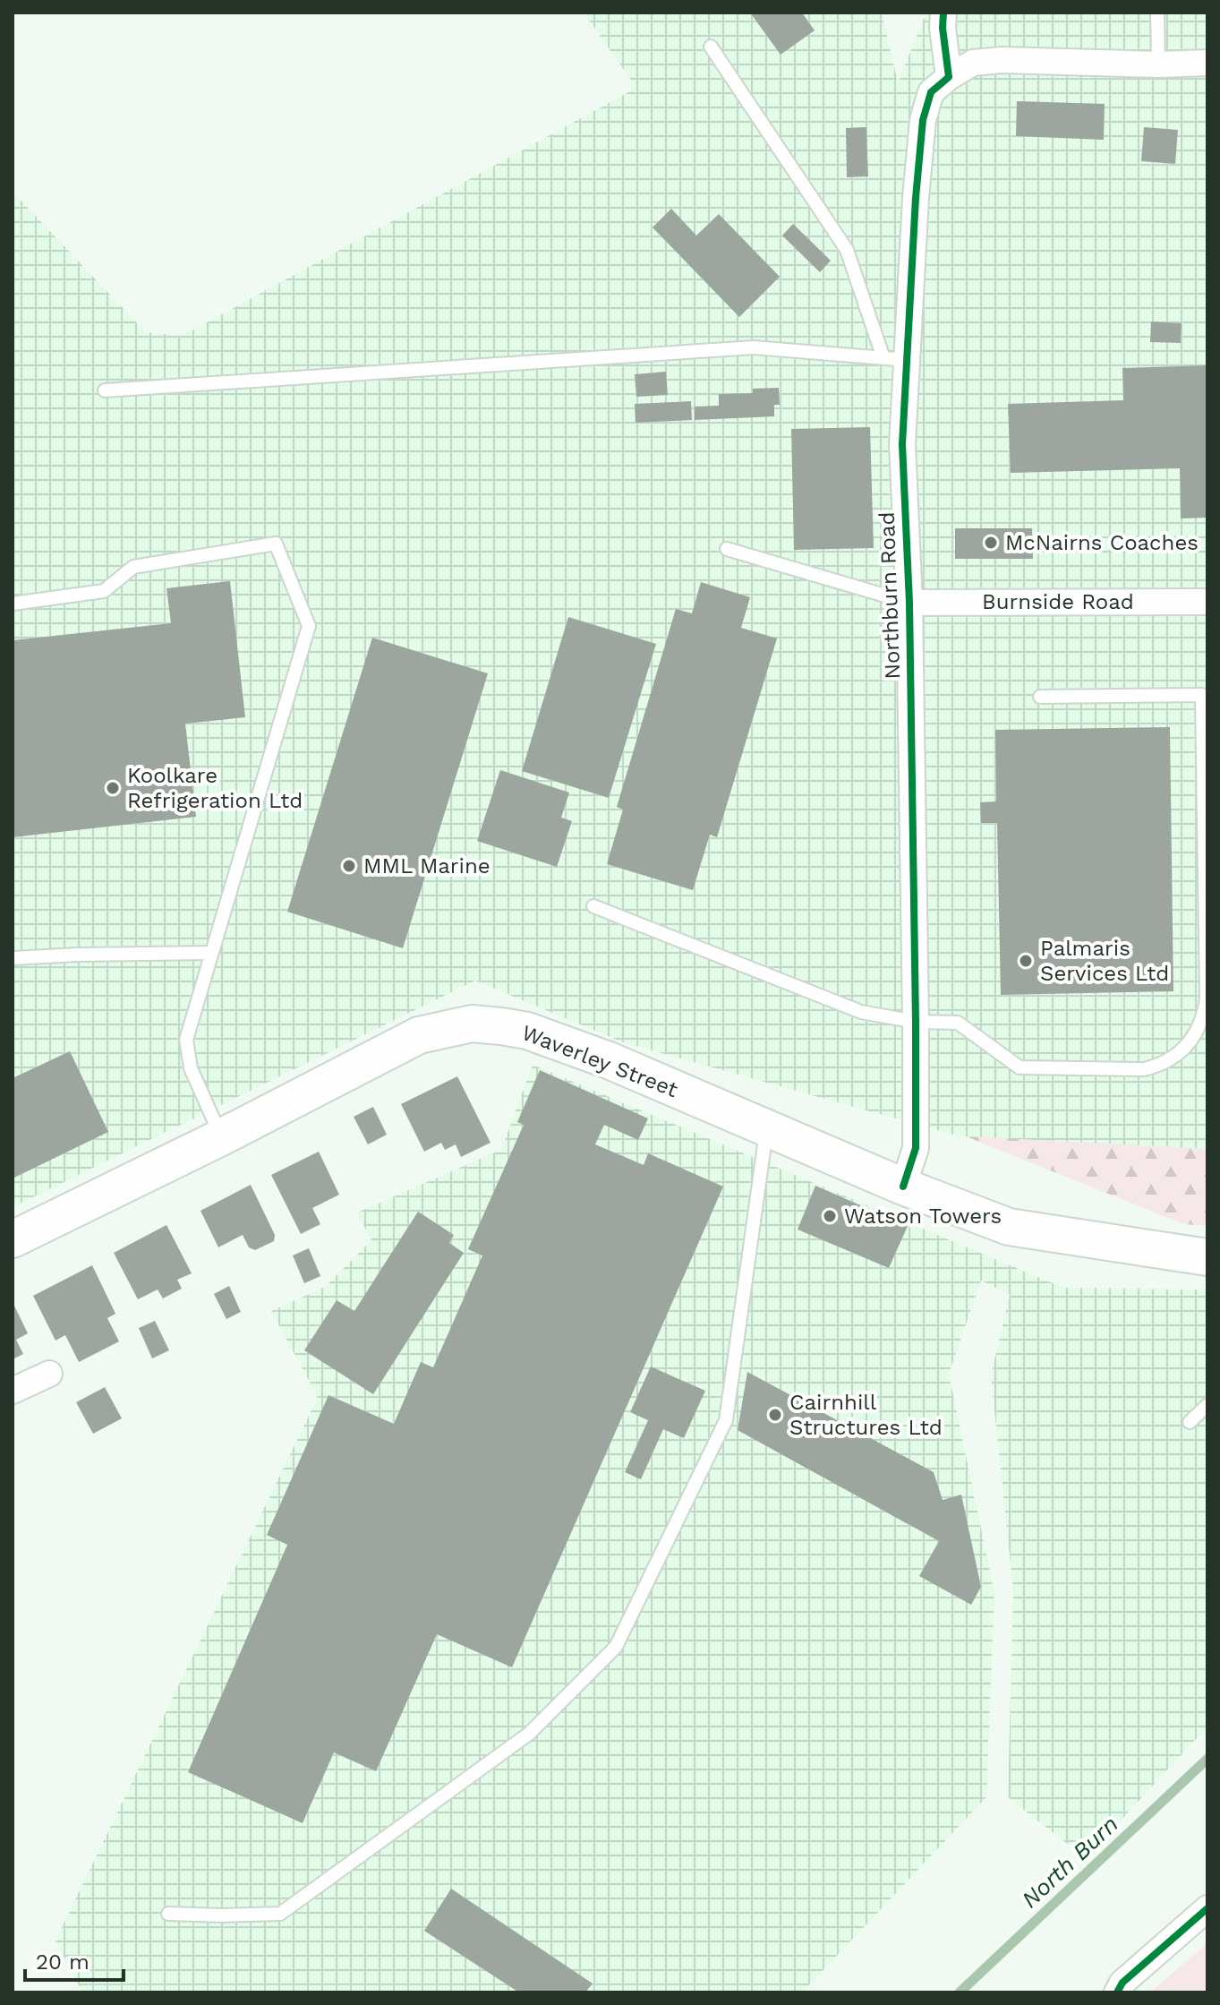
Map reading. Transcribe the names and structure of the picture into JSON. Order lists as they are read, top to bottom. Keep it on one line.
{"streets":{"main road":["Waverley Street"],"street":["Northburn Road","Burnside Road"]},"crossings":[["Northburn Road","Burnside Road"],["Northburn Road","Waverley Street"]],"water":["North Burn"],"places":["McNairns Coaches","Koolkare Refrigeration Ltd","MML Marine","Palmaris Services Ltd","Watson Towers","Cairnhill Structures Ltd"],"scale_bar":"20 m"}
